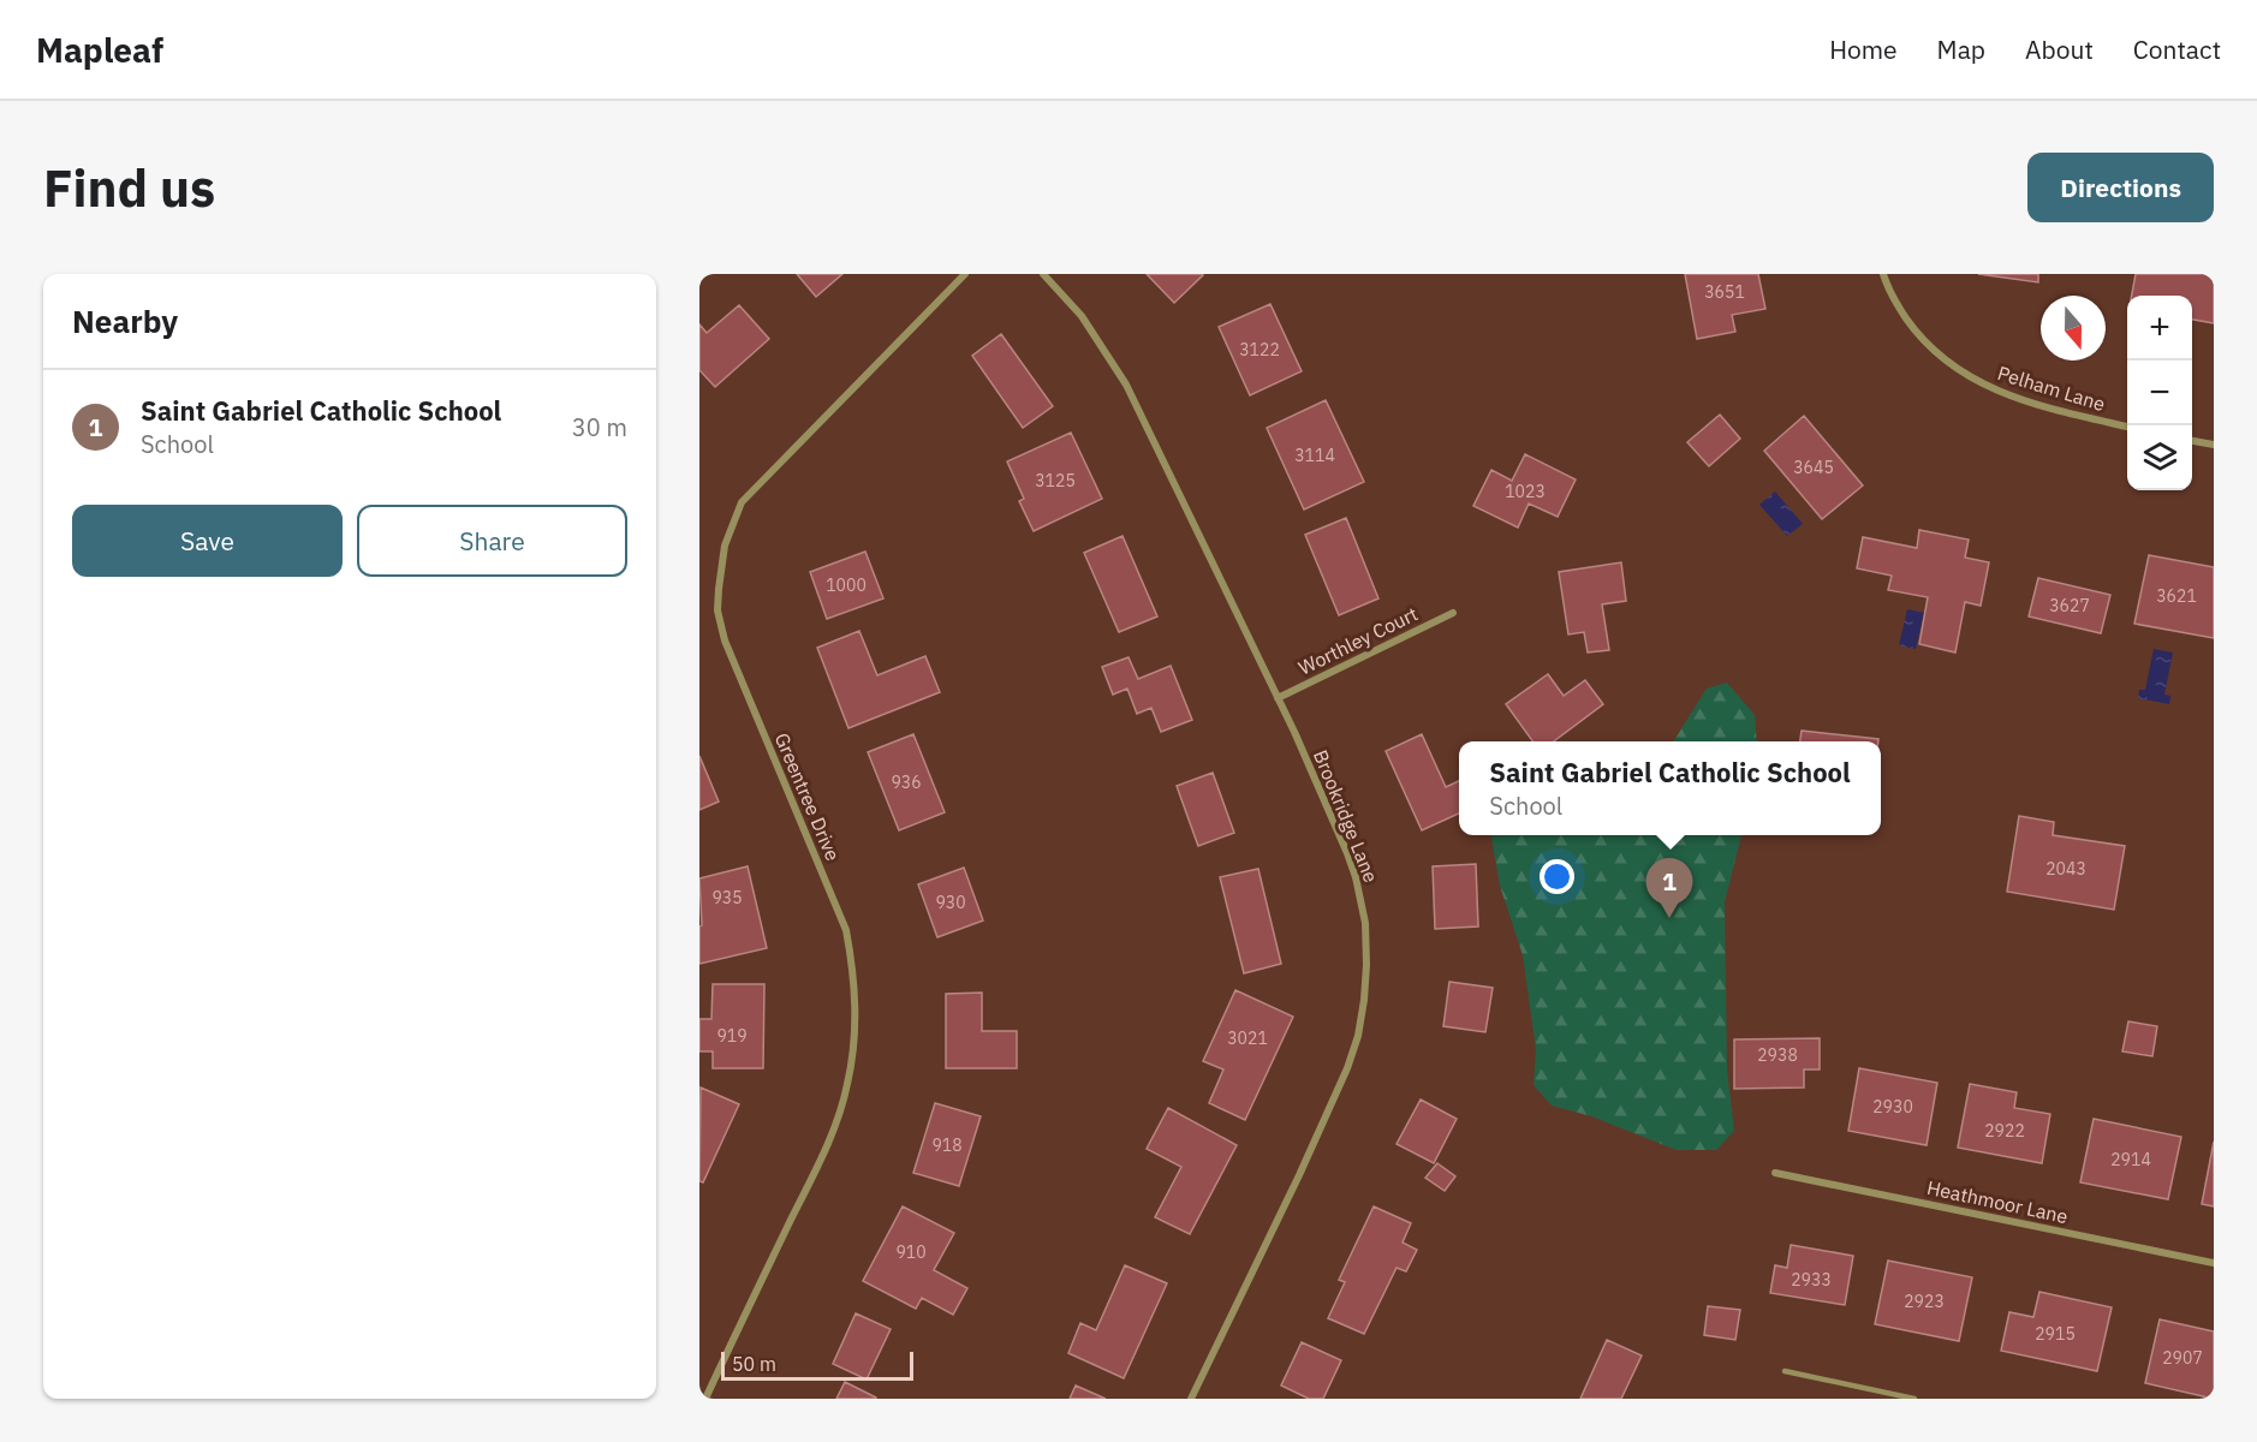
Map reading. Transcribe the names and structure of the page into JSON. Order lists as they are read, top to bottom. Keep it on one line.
{"streets":{"street":["Pelham Lane","Worthley Court","Greentree Drive","Brookridge Lane","Heathmoor Lane"]},"crossings":[["Worthley Court","Brookridge Lane"]],"house_numbers":["3651","3122","3114","3645","3125","1023","1000","3621","3627","936","2043","935","930","919","3021","2938","2930","2922","918","2914","910","2933","2923","2915","2907"],"scale_bar":"50 m","north":"bottom","page":{"header":"Mapleaf","nav":["Home","Map","About","Contact"],"buttons":["Directions",["Save","Share"]],"title":"Find us","heading":"Nearby","map_buttons":["+","−"],"list":[{"mark":"1","name":"Saint Gabriel Catholic School","note":"School","value":"30 m"}],"popup":["Saint Gabriel Catholic School","School"],"pins":"1","scale":"50 m"}}
